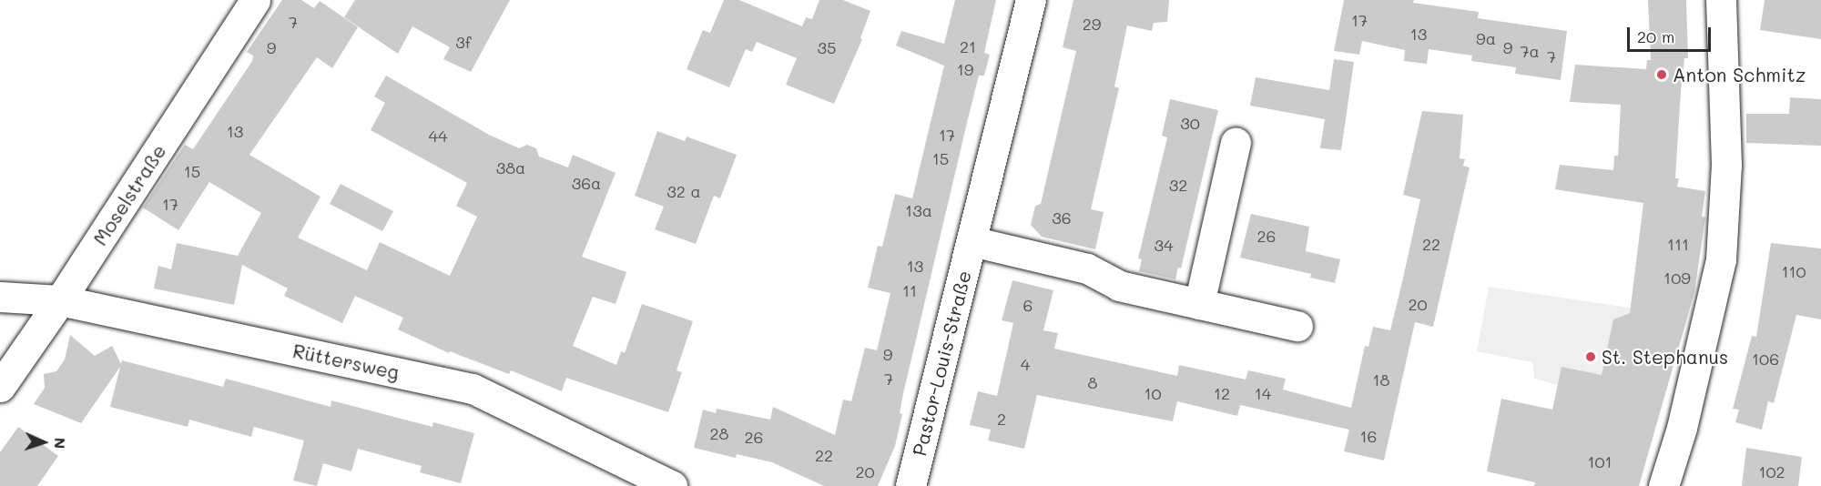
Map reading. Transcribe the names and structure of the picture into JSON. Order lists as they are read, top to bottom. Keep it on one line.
{"streets":{"street":["Moselstraße","Rüttersweg","Pastor-Louis-Straße"]},"crossings":[["Moselstraße","Rüttersweg"]],"places":["Anton Schmitz","St. Stephanus"],"house_numbers":["17","7","29","13","9a","3f","21","9","35","9","7a","7","19","30","13","17","44","15","38a","15","36a","32","32 a","17","13a","36","26","22","111","34","13","110","109","11","20","6","9","106","4","7","18","8","10","12","14","2","28","16","26","22","101","20","102"],"scale_bar":"20 m","north":"right"}
